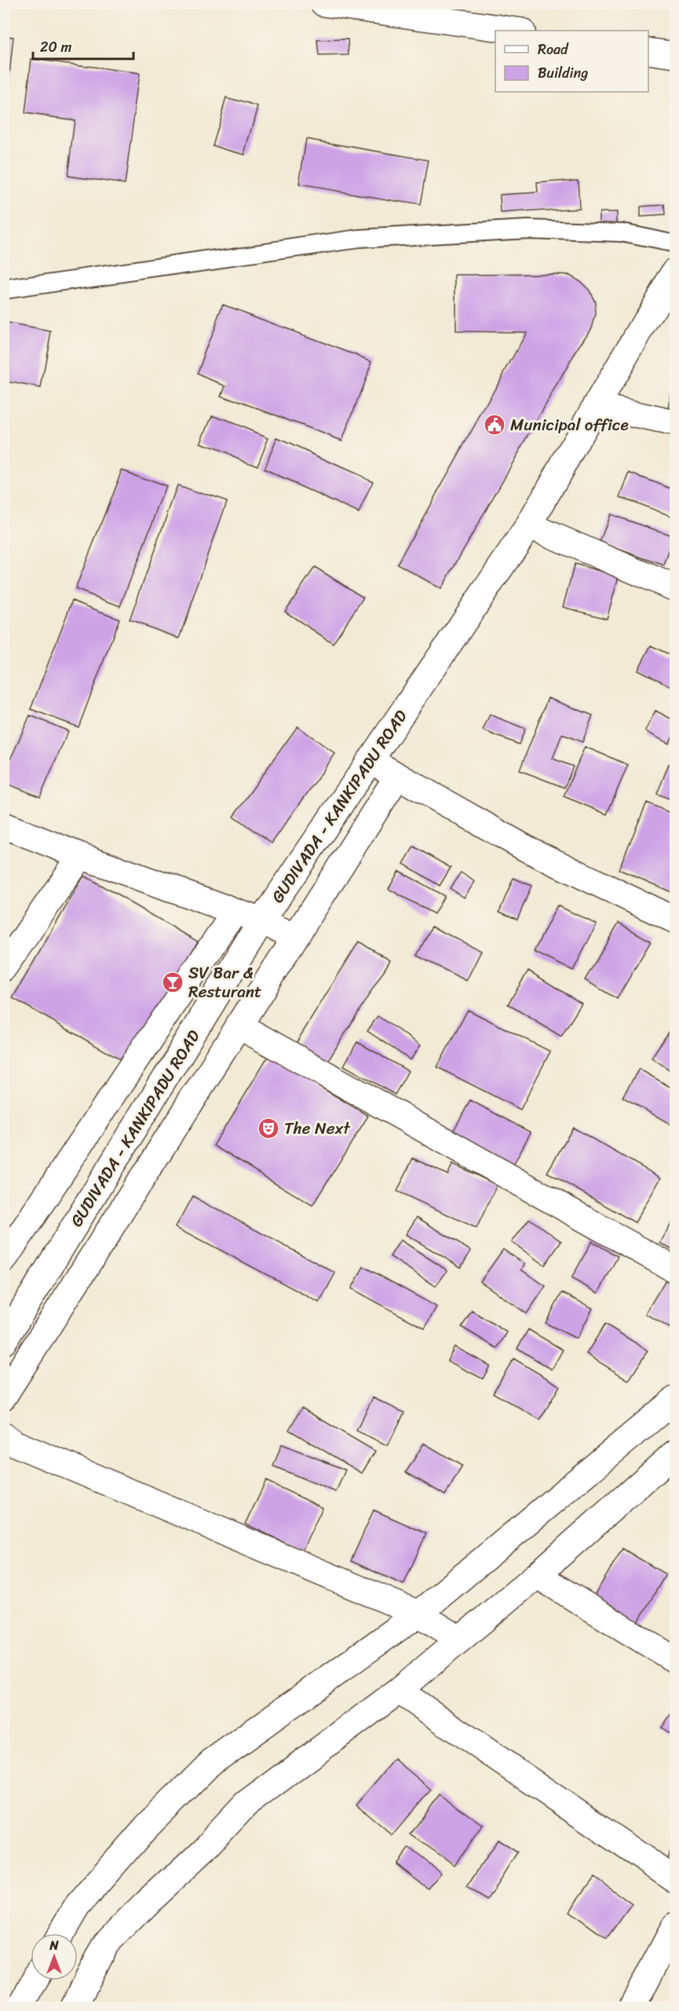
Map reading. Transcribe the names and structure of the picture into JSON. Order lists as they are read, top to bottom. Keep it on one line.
{"streets":{"street":["GUDIVADA - KANKIPADU ROAD"]},"places":{"public building":["Municipal office"],"bar":["SV Bar & Resturant"],"theatre":["The Next"]},"legend":["Road","Building"],"scale_bar":"20 m","north":"top"}
